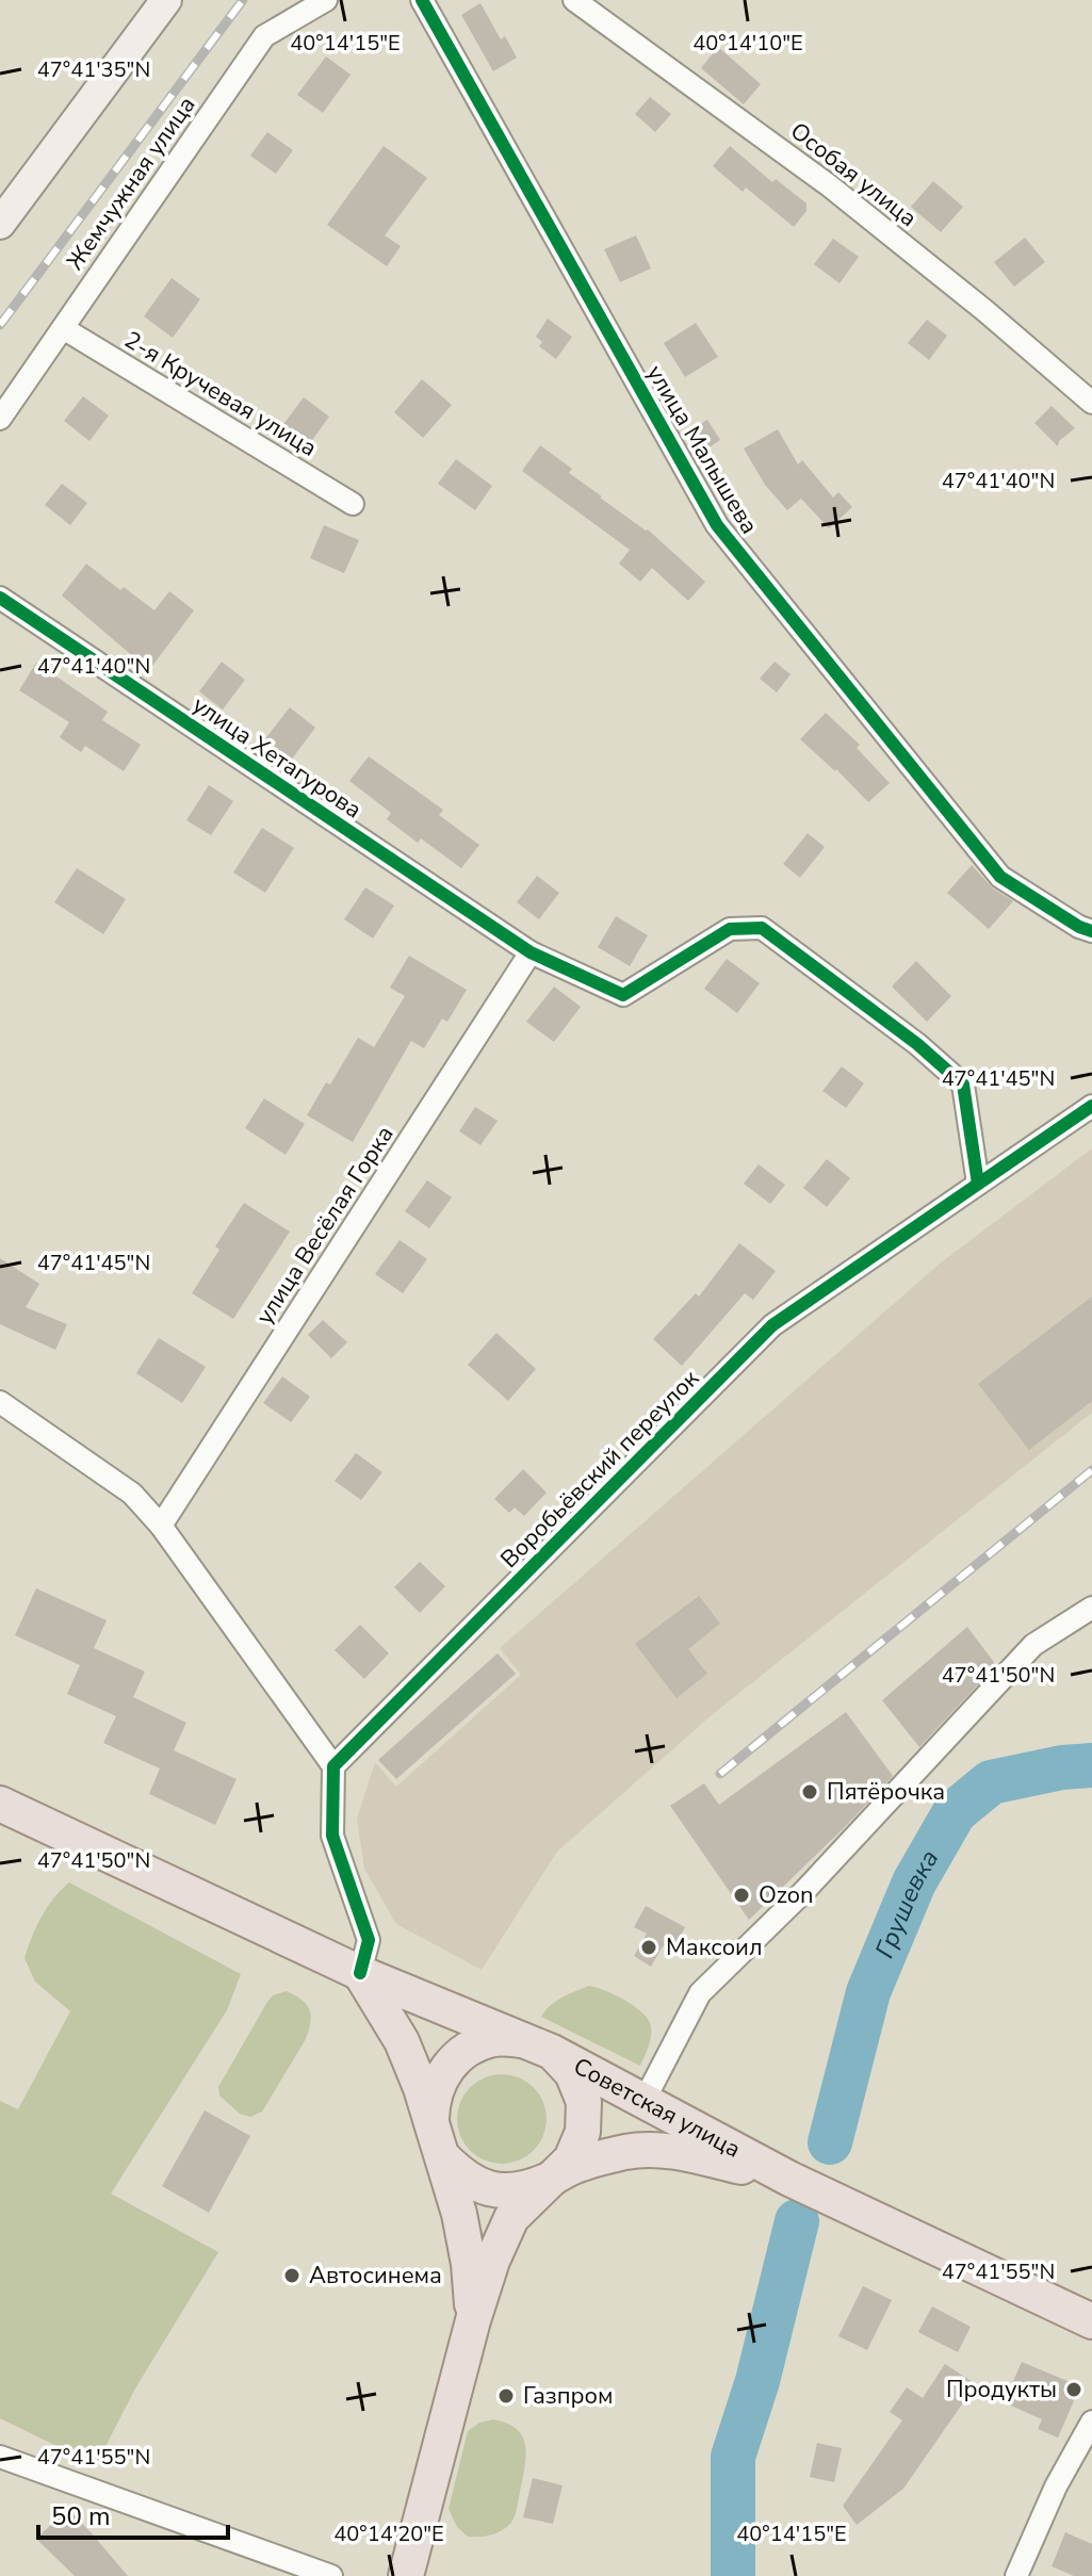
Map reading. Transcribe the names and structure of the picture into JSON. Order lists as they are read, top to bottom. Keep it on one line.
{"streets":{"main road":["Советская улица"],"street":["Особая улица","Жемчужная улица","2-я Кручевая улица","улица Малышева","улица Хетагурова","улица Весёлая Горка","Воробьёвский переулок"]},"crossings":[["Жемчужная улица","2-я Кручевая улица"],["улица Хетагурова","улица Весёлая Горка"],["улица Хетагурова","Воробьёвский переулок"]],"water":["Грушевка"],"places":["Пятёрочка","Ozon","Максоил","Автосинема","Продукты","Газпром"],"scale_bar":"50 m","coordinates":["40°14'15\"E","40°14'10\"E","47°41'35\"N","47°41'40\"N","47°41'45\"N","47°41'50\"N","47°41'55\"N","40°14'20\"E"]}
